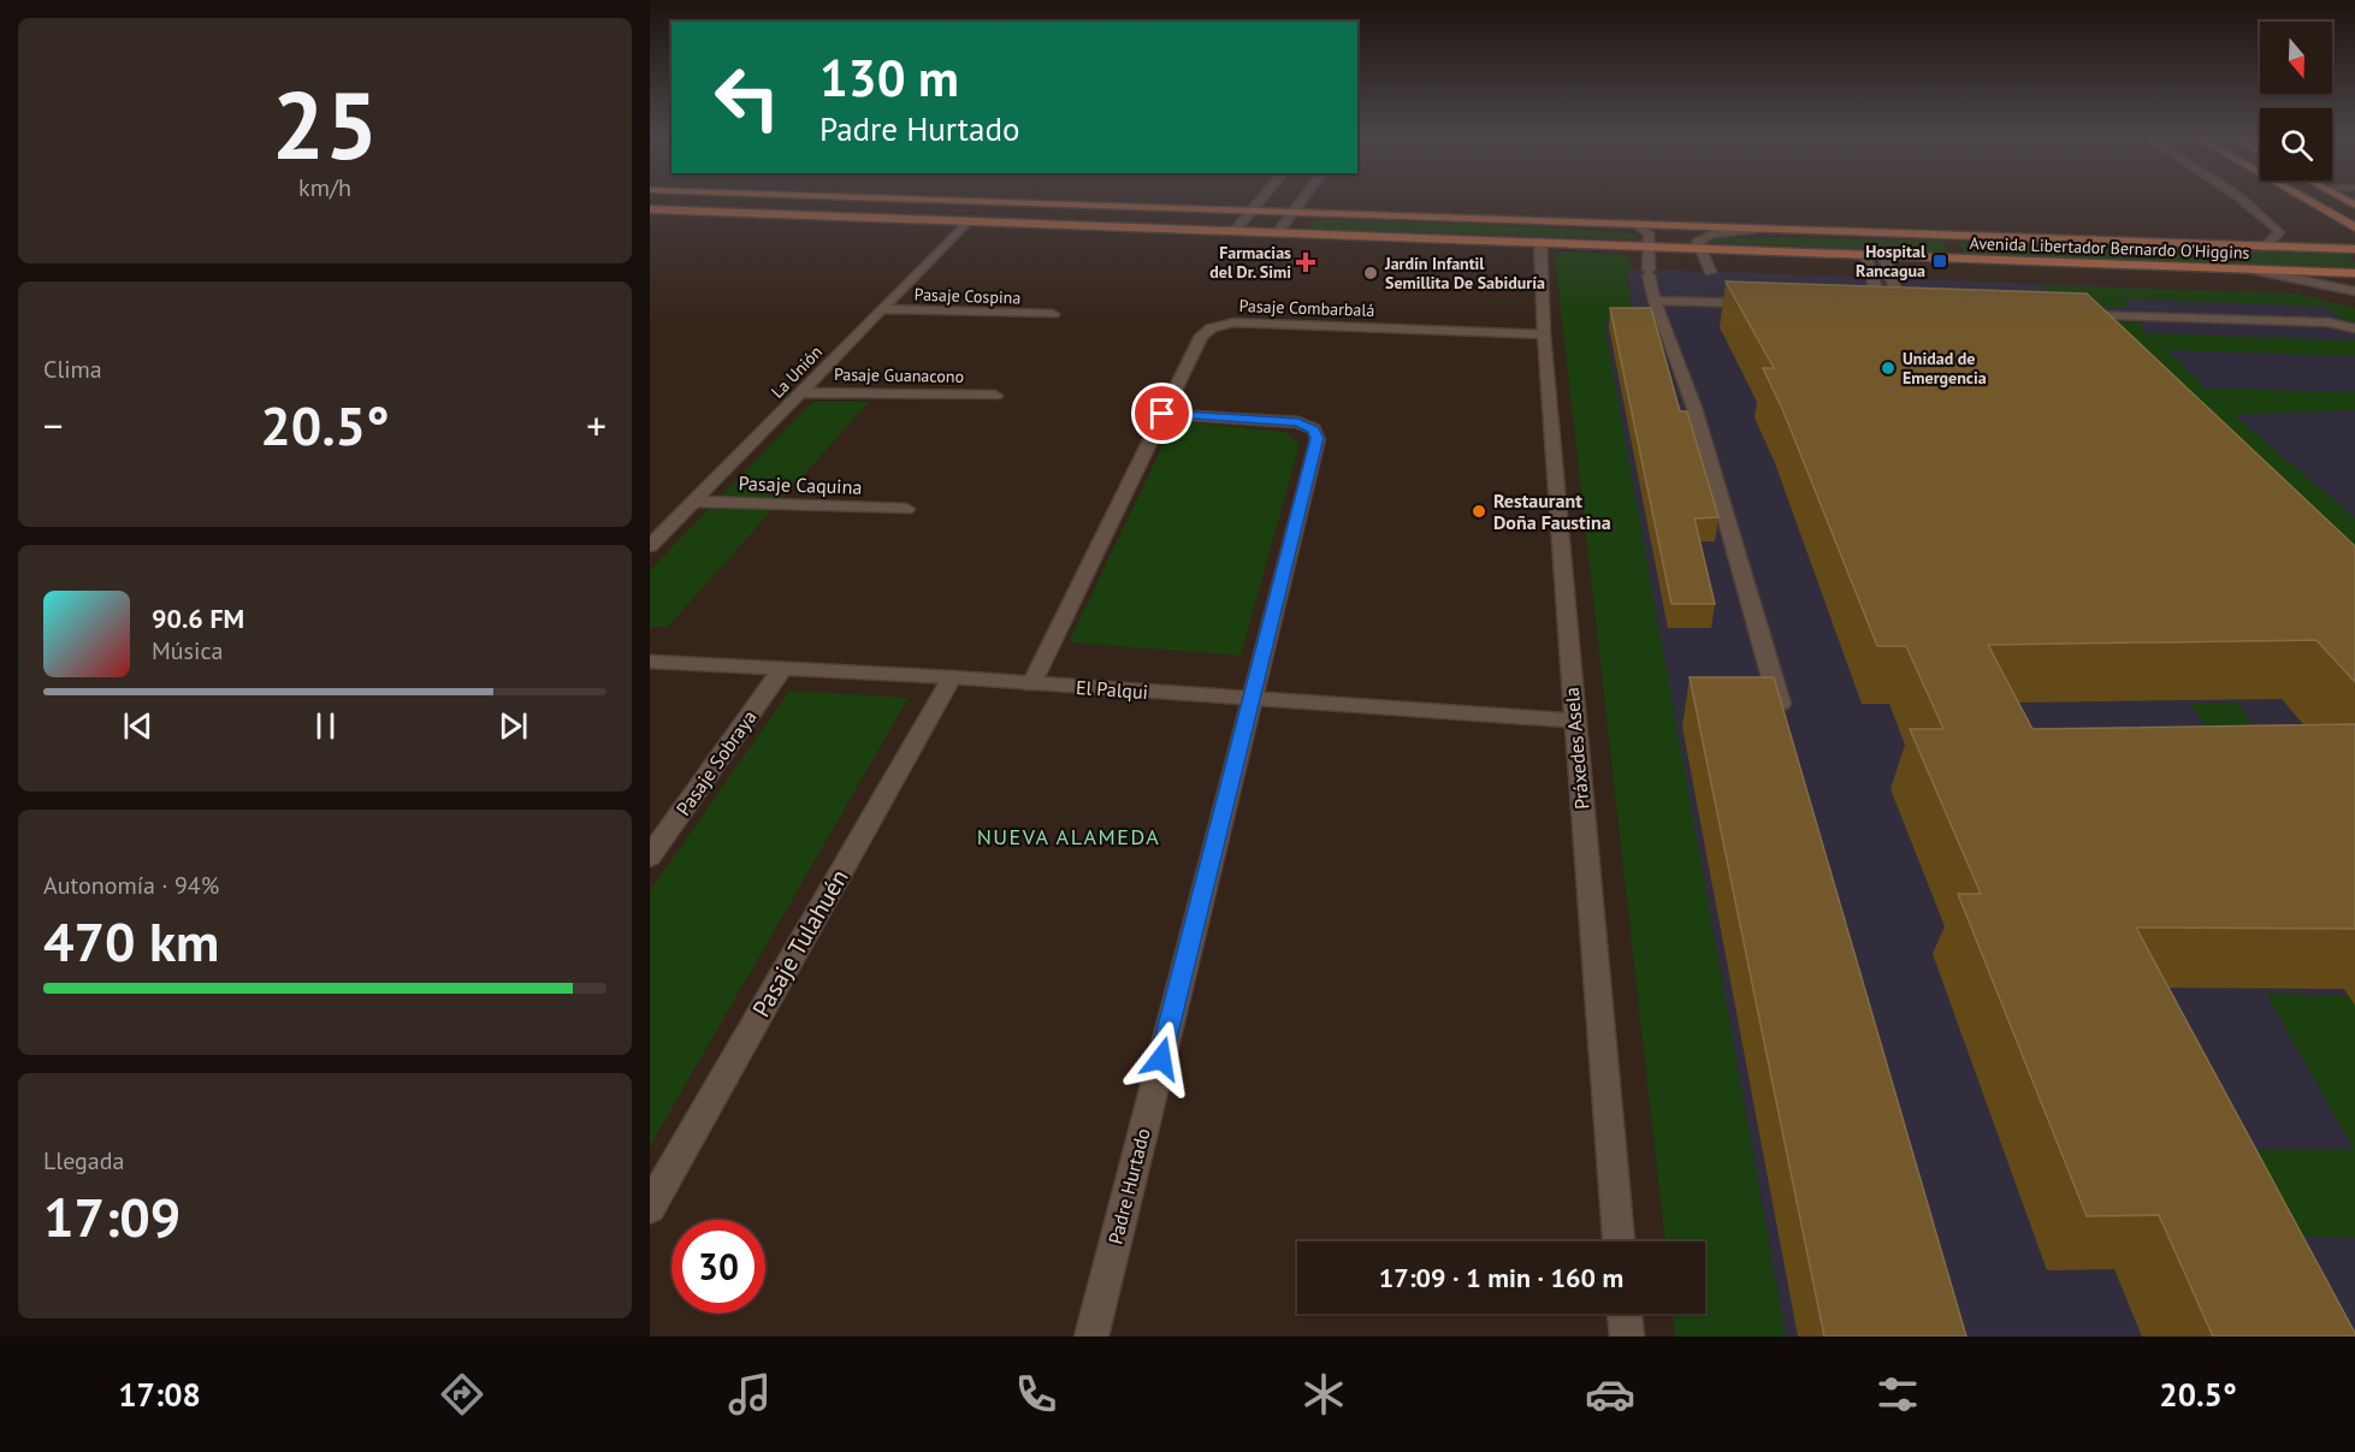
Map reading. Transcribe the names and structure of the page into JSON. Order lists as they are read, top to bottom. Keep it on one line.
{"streets":{"main road":["Avenida Libertador Bernardo O'Higgins"],"street":["Pasaje Cospina","Pasaje Combarbalá","La Unión","Pasaje Guanacono","Pasaje Caquina","El Palqui","Práxedes Asela","Pasaje Sobraya","Pasaje Tulahuén","Padre Hurtado"]},"crossings":[["Avenida Libertador Bernardo O'Higgins","La Unión"],["Avenida Libertador Bernardo O'Higgins","Práxedes Asela"],["Pasaje Cospina","La Unión"],["Pasaje Combarbalá","El Palqui"],["Pasaje Combarbalá","Práxedes Asela"],["Pasaje Combarbalá","Padre Hurtado"],["La Unión","Pasaje Guanacono"],["La Unión","Pasaje Caquina"],["El Palqui","Práxedes Asela"],["El Palqui","Pasaje Sobraya"],["El Palqui","Pasaje Tulahuén"],["El Palqui","Padre Hurtado"]],"districts":["NUEVA ALAMEDA"],"places":{"transit":["Hospital Rancagua"],"health":["Farmacias del Dr. Simi"],"other":["Jardín Infantil Semillita De Sabiduría","Unidad de Emergencia","Restaurant Doña Faustina"]},"north":"bottom","page":{"tile":[["25","km/h"],"Clima",["Autonomía · 94%","470 km"],["Llegada","17:09"]],"turn":["130 m","Padre Hurtado"],"heat":["−","20.5°","+"],"song":["90.6 FM","Música"],"limit":"30","trip":"17:09 · 1 min · 160 m","tabs":["17:08","20.5°"]}}
